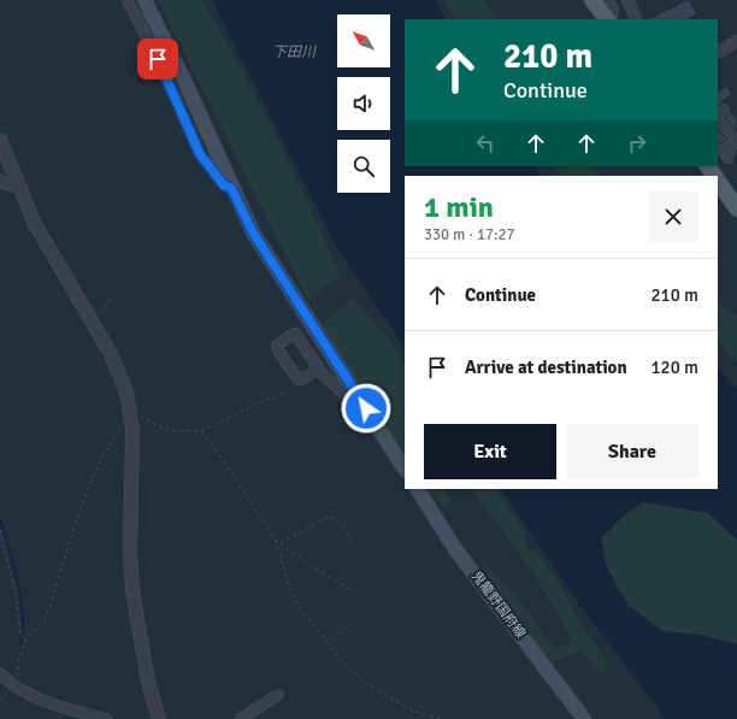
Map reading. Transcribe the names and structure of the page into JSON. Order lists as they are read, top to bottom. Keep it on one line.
{"streets":{"main road":["鬼籠野国府線"]},"water":["下田川"],"north":"top left","page":{"turn":["210 m","Continue"],"heading":["1 min","330 m · 17:27"],"list":[{"name":"Continue","value":"210 m"},{"name":"Arrive at destination","value":"120 m"}],"buttons":["Exit","Share"]}}
